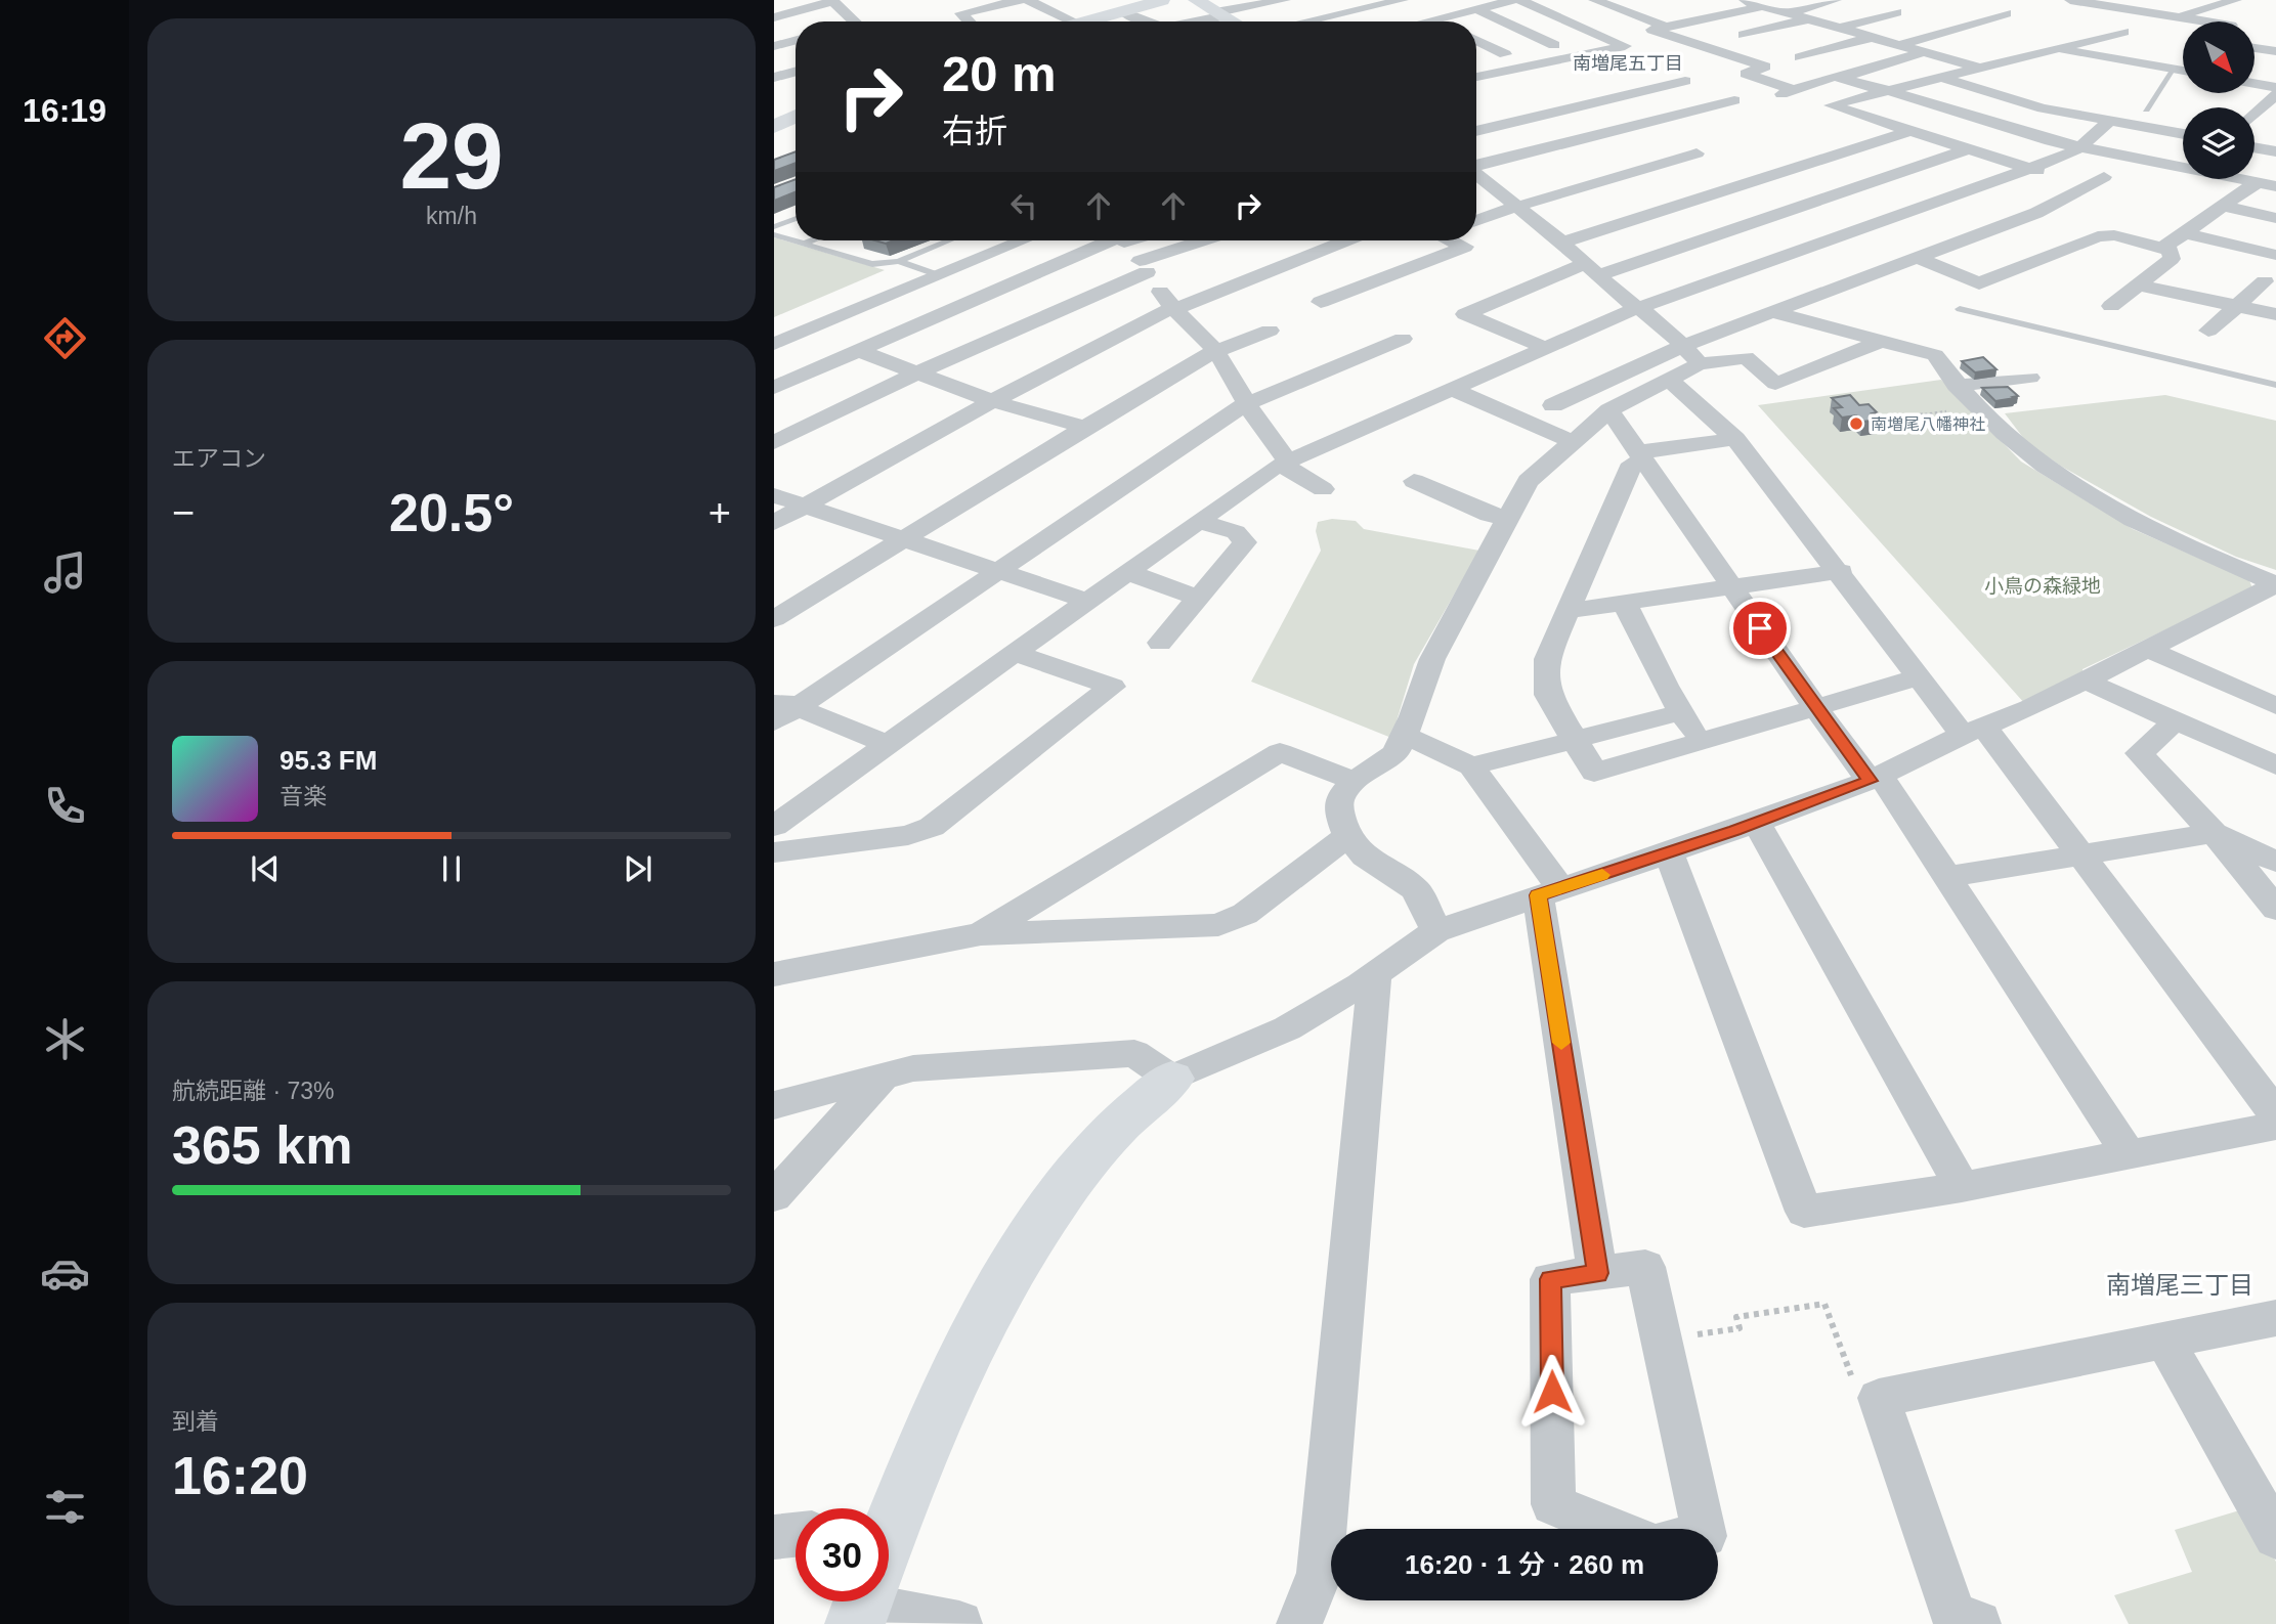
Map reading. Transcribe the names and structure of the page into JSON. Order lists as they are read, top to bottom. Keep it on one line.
{"districts":["南増尾五丁目","南増尾三丁目"],"parks":["小鳥の森緑地"],"places":["南増尾八幡神社"],"north":"bottom right","page":{"tabs":"16:19","tile":[["29","km/h"],"エアコン",["航続距離 · 73%","365 km"],["到着","16:20"]],"turn":["20 m","右折"],"heat":["−","20.5°","+"],"song":["95.3 FM","音楽"],"limit":"30","trip":"16:20 · 1 分 · 260 m"}}
